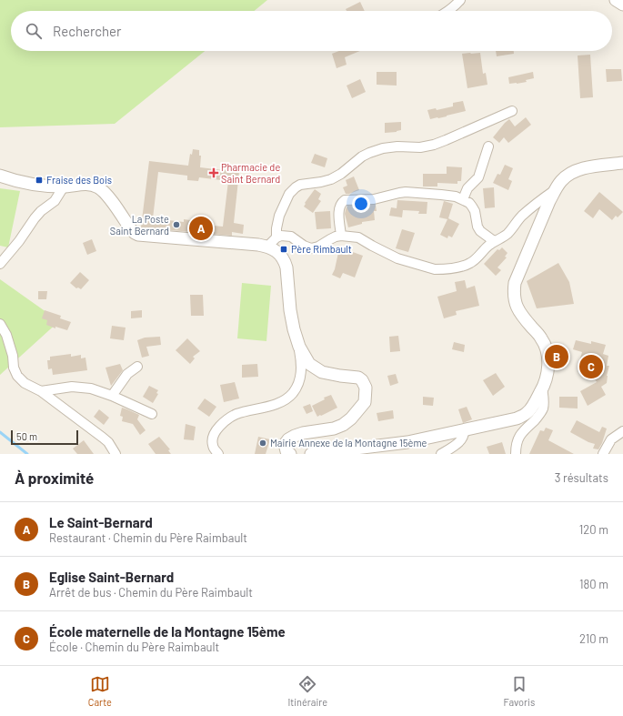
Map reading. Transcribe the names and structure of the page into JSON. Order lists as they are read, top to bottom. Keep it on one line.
{"places":{"health":["Pharmacie de Saint Bernard"],"transit":["Fraise des Bois","Père Rimbault"],"other":["La Poste Saint Bernard","Mairie Annexe de la Montagne 15ème"]},"scale_bar":"50 m","page":{"search":"Rechercher","pins":["A","B","C"],"scale":"50 m","heading":["À proximité","3 résultats"],"list":[{"mark":"A","name":"Le Saint-Bernard","note":"Restaurant · Chemin du Père Raimbault","value":"120 m"},{"mark":"B","name":"Eglise Saint-Bernard","note":"Arrêt de bus · Chemin du Père Raimbault","value":"180 m"},{"mark":"C","name":"École maternelle de la Montagne 15ème","note":"École · Chemin du Père Raimbault","value":"210 m"}],"nav":["Carte","Itinéraire","Favoris"]}}
